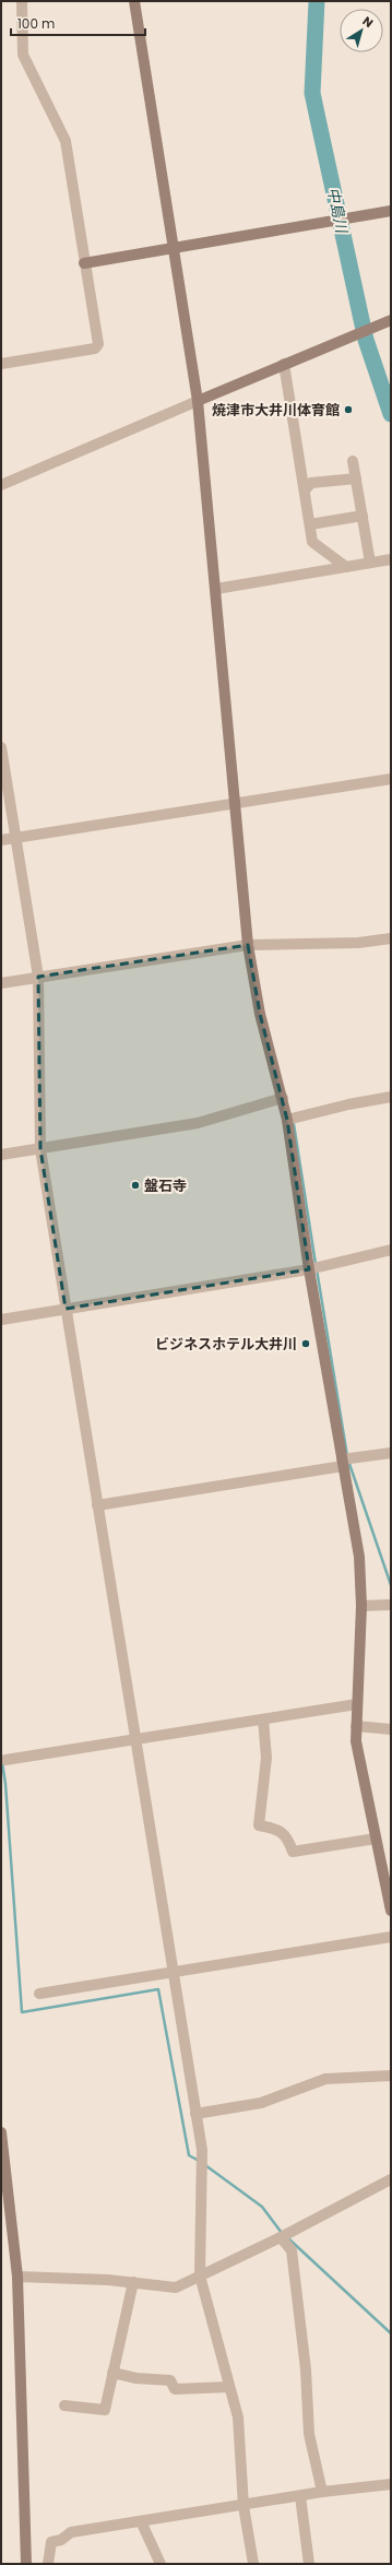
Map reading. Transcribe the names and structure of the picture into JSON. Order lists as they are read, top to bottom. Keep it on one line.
{"water":["中島川"],"places":["焼津市大井川体育館","盤石寺","ビジネスホテル大井川"],"scale_bar":"100 m","north":"top right"}
